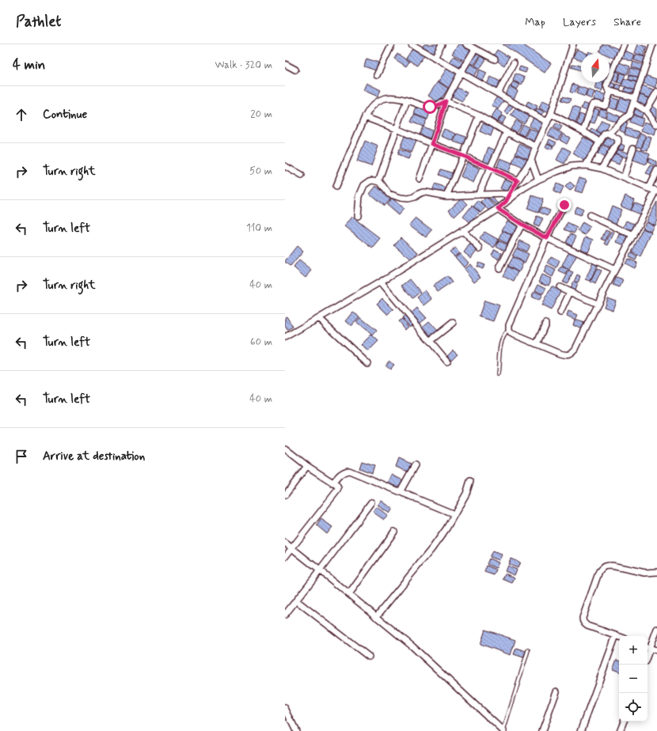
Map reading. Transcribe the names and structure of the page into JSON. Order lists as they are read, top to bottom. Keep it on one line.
{"north":"top","page":{"header":"Pathlet","nav":["Map","Layers","Share"],"heading":["4 min","Walk · 320 m"],"list":[["Continue","20 m"],["Turn right","50 m"],["Turn left","110 m"],["Turn right","40 m"],["Turn left","60 m"],["Turn left","40 m"],"Arrive at destination"],"map_buttons":["+","−"]}}
